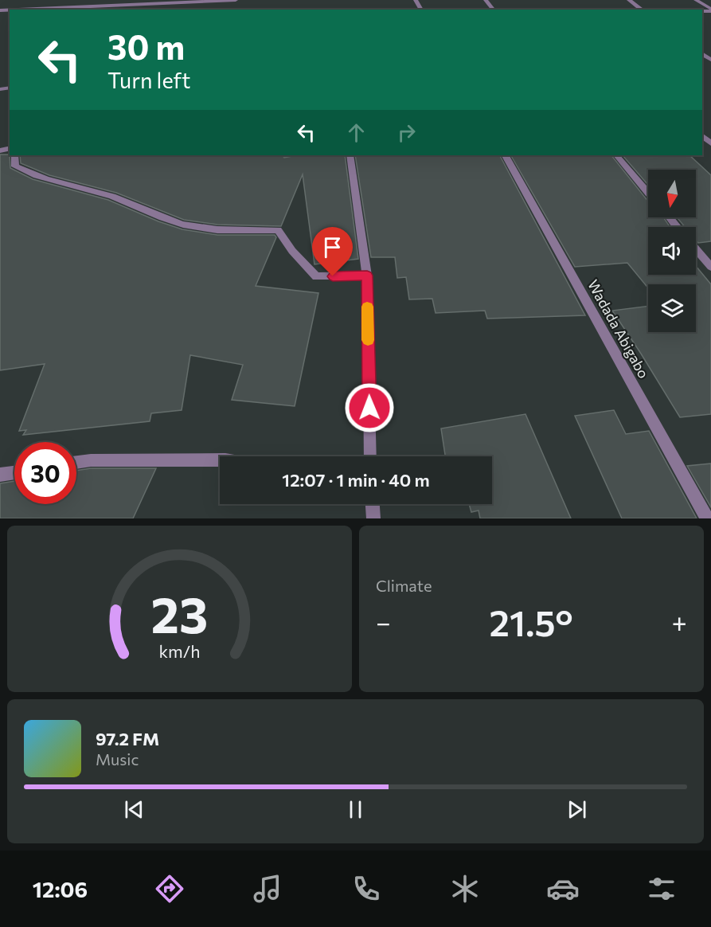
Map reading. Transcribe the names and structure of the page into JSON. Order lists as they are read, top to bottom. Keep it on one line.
{"streets":{"street":["Wadada Abigabo"]},"north":"bottom","page":{"turn":["30 m","Turn left"],"limit":"30","trip":"12:07 · 1 min · 40 m","tile":"Climate","heat":["−","21.5°","+"],"song":["97.2 FM","Music"],"tabs":"12:06","gauge":["23","km/h"]}}
